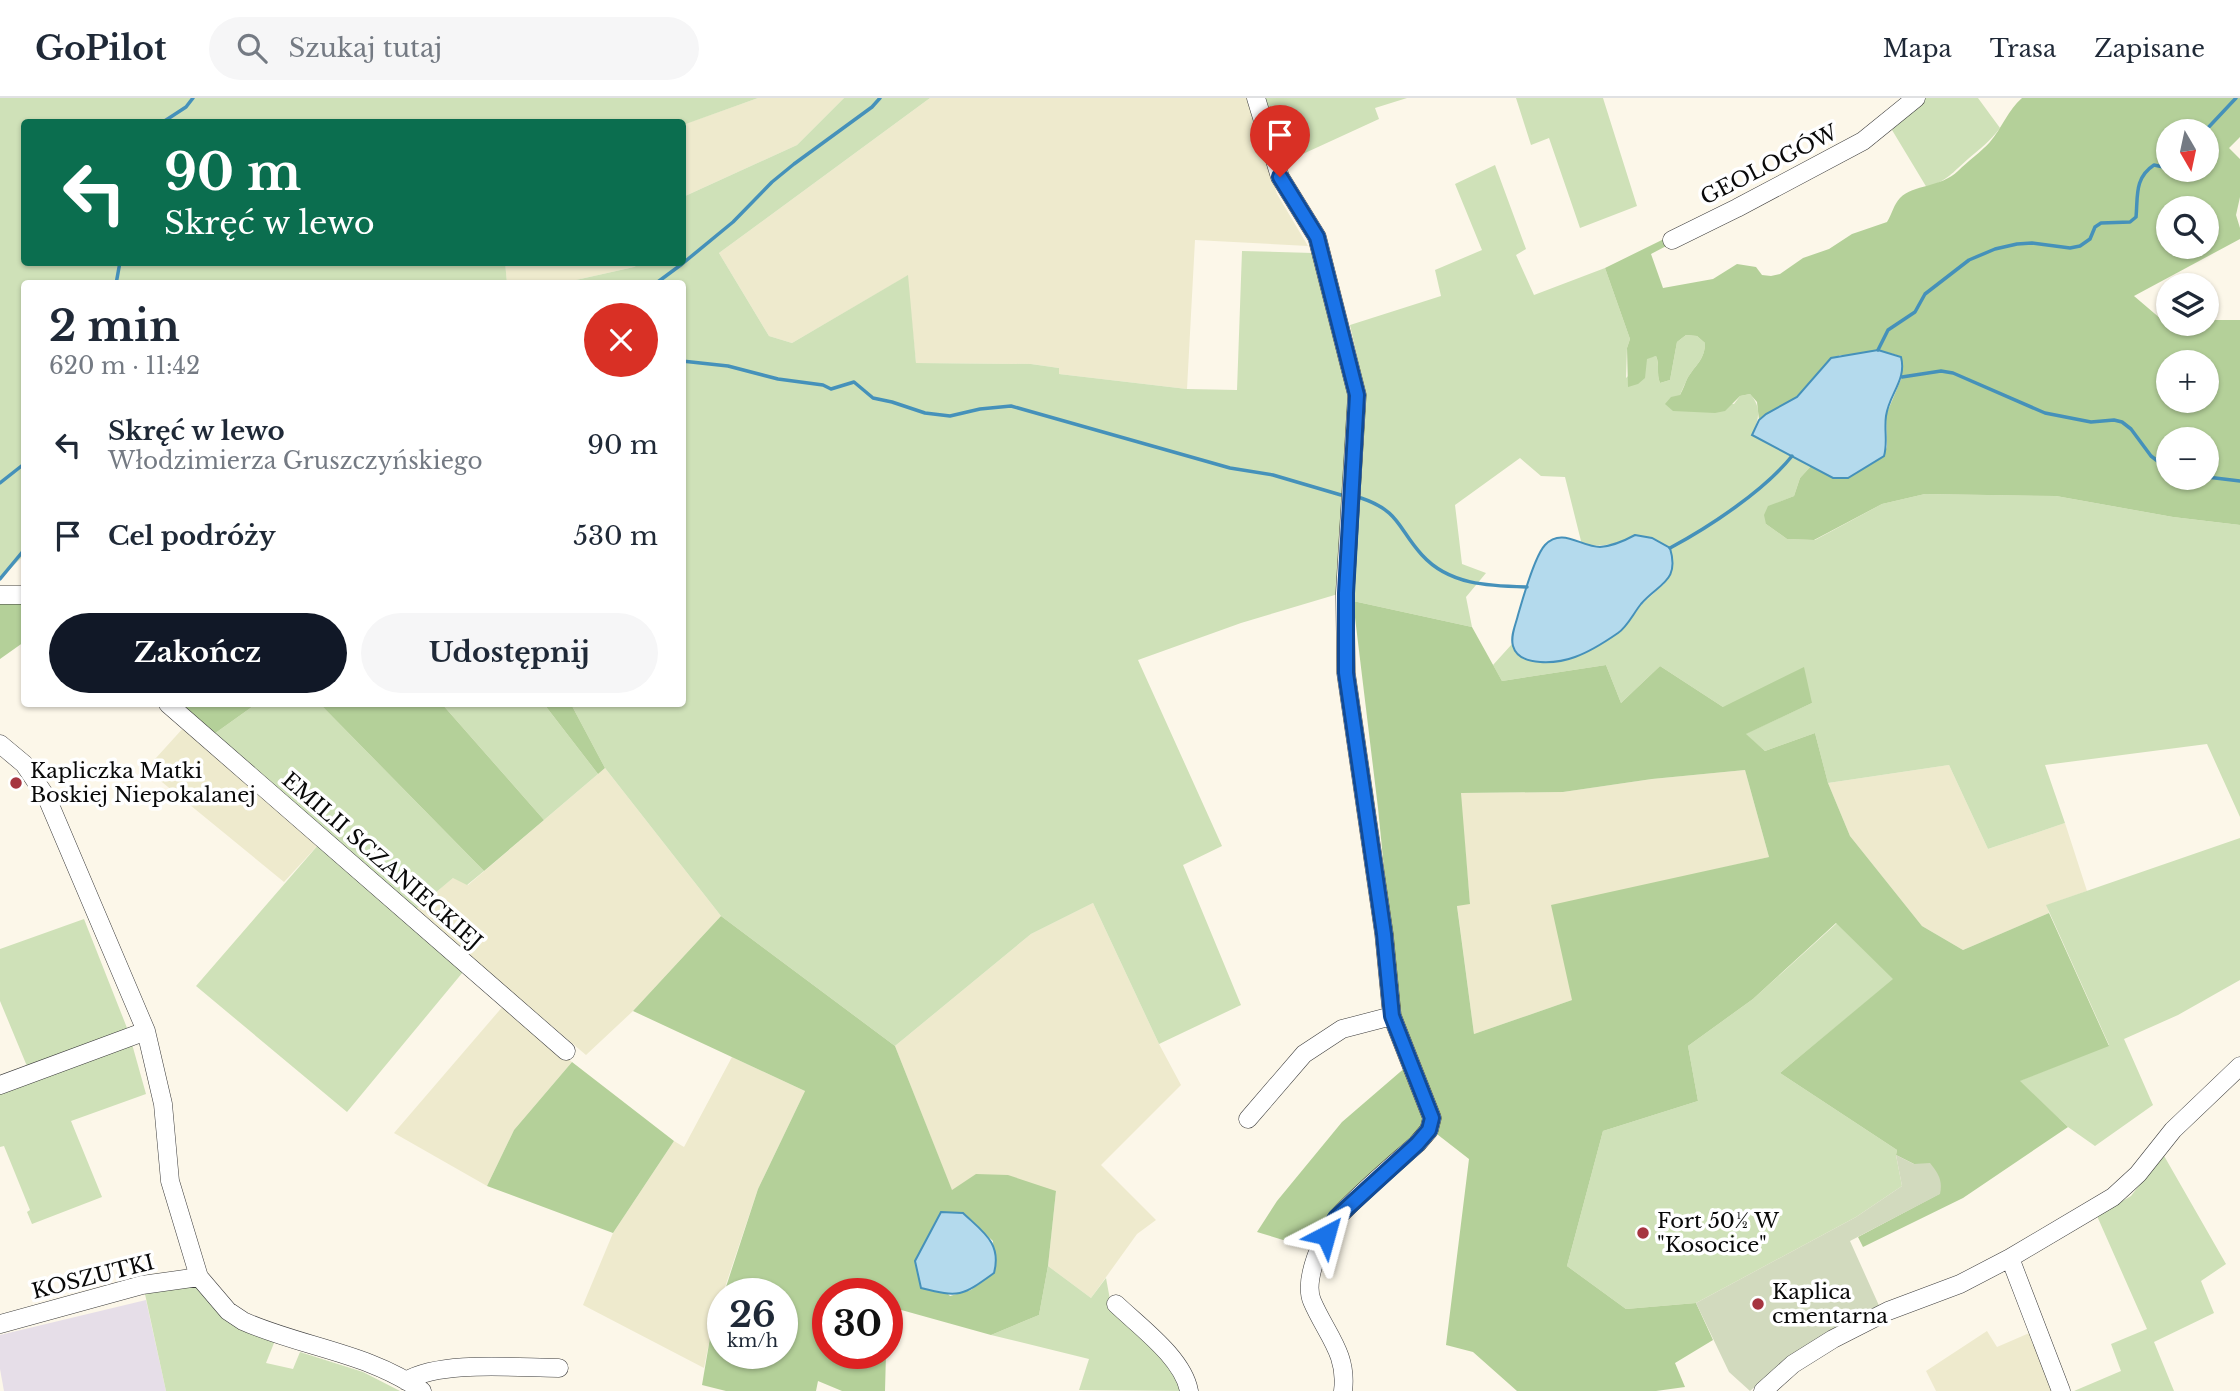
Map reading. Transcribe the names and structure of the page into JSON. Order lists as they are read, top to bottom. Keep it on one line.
{"streets":{"street":["GEOLOGÓW","EMILII SCZANIECKIEJ","KOSZUTKI"]},"places":["Kapliczka Matki Boskiej Niepokalanej","Fort 50½ W \"Kosocice\"","Kaplica cmentarna"],"north":"bottom","page":{"header":"GoPilot","search":"Szukaj tutaj","nav":["Mapa","Trasa","Zapisane"],"map_buttons":["+","−"],"turn":["90 m","Skręć w lewo"],"heading":["2 min","620 m · 11:42"],"list":[{"name":"Skręć w lewo","note":"Włodzimierza Gruszczyńskiego","value":"90 m"},{"name":"Cel podróży","value":"530 m"}],"buttons":["Zakończ","Udostępnij"],"speed":"26 km/h","limit":"30"}}
